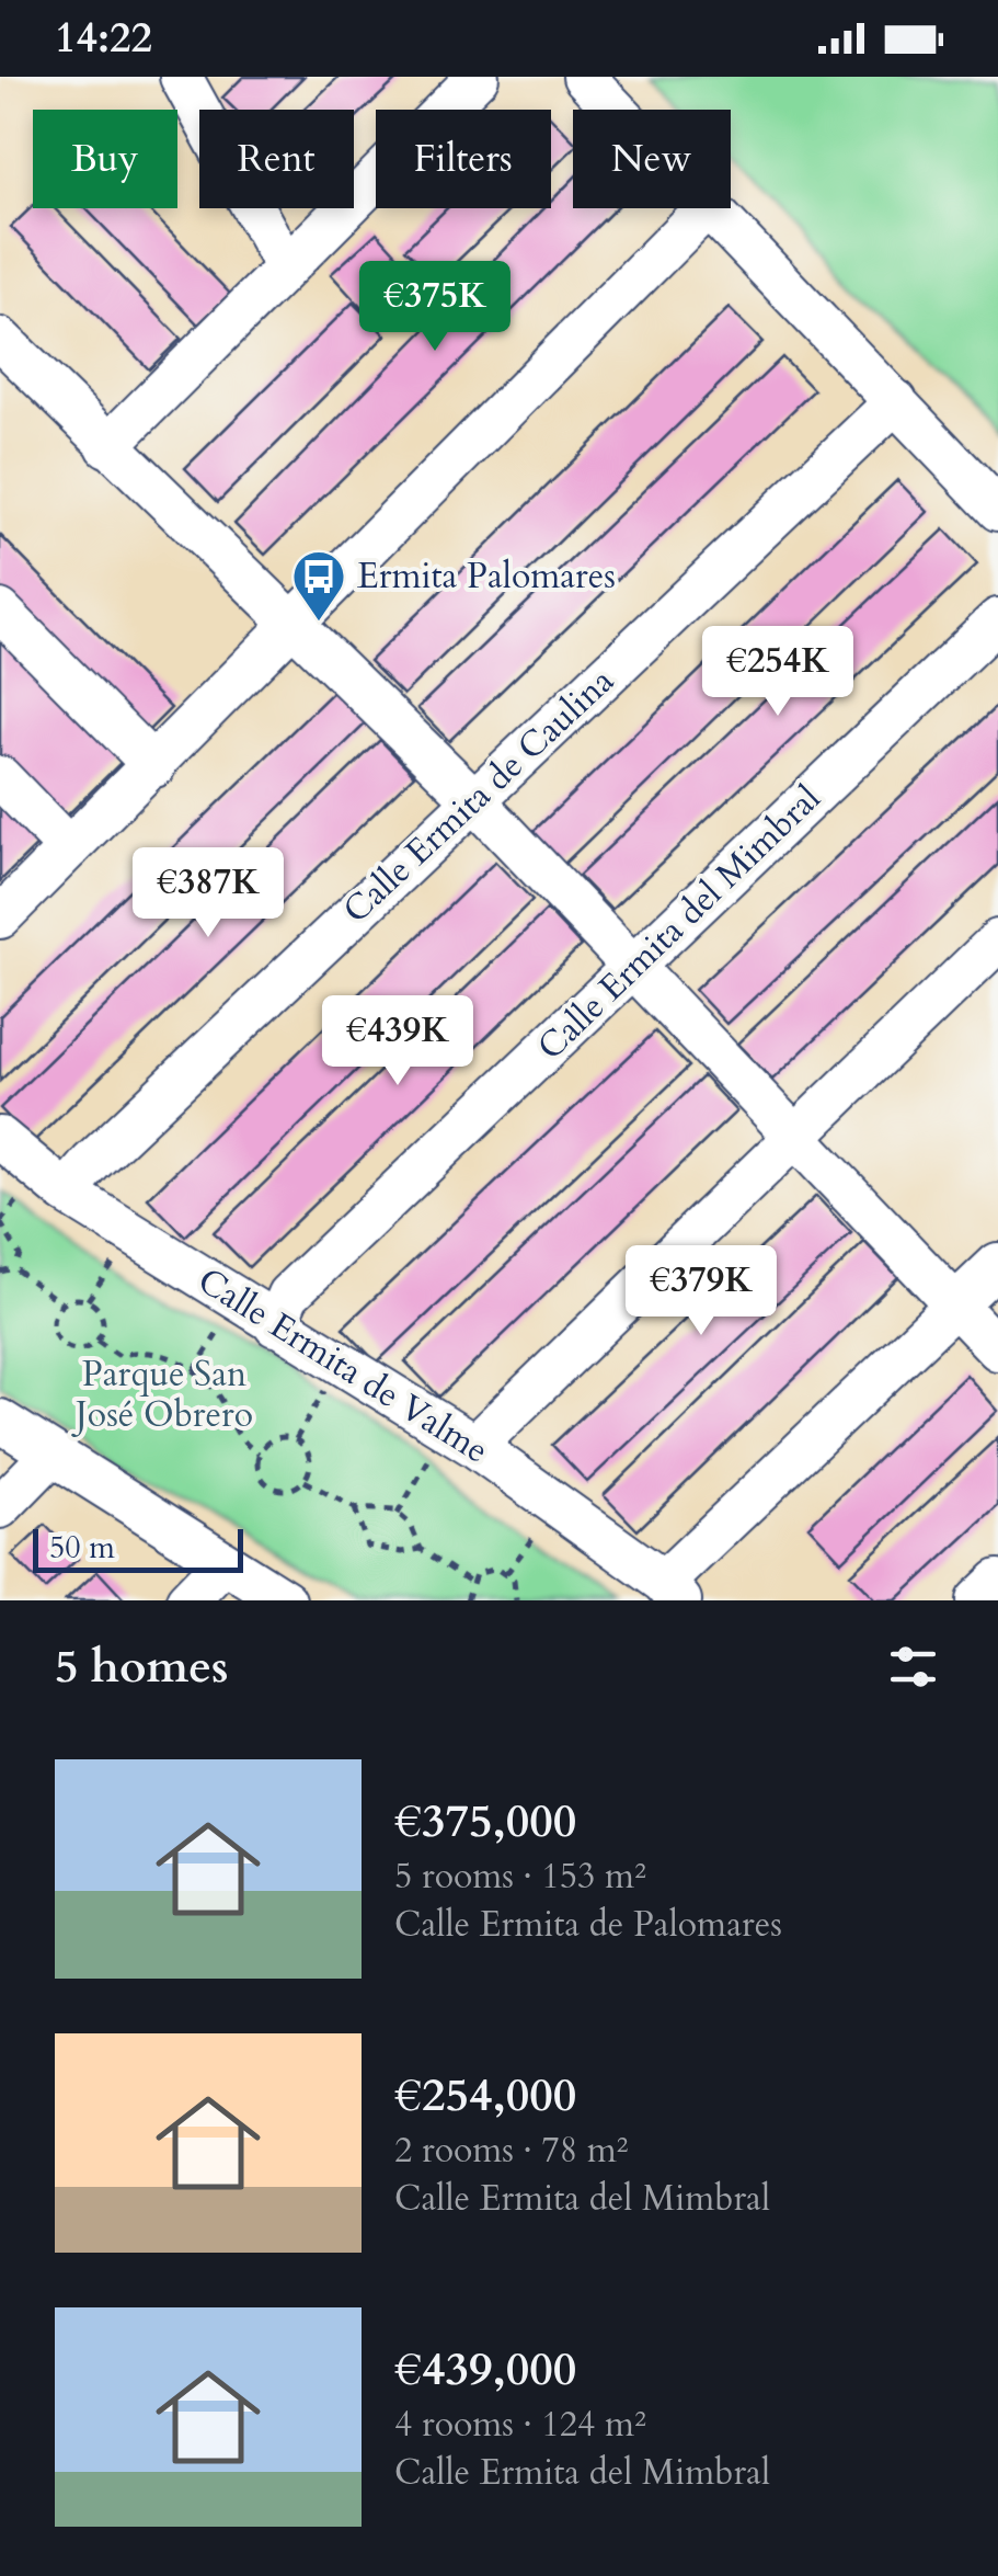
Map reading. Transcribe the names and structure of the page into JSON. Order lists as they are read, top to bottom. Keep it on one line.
{"streets":{"street":["Calle Ermita de Caulina","Calle Ermita del Mimbral","Calle Ermita de Valme"]},"crossings":[["Calle Ermita de Caulina","Calle Ermita de Valme"],["Calle Ermita del Mimbral","Calle Ermita de Valme"]],"parks":["Parque San José Obrero"],"places":{"bus stop":["Ermita Palomares"]},"scale_bar":"50 m","page":{"status":"14:22","chip":["Buy","Rent","Filters","New"],"price":["€375K","€254K","€387K","€439K","€379K"],"scale":"50 m","heading":"5 homes","list":[{"name":"€375,000","note":"5 rooms · 153 m² · Calle Ermita de Palomares"},{"name":"€254,000","note":"2 rooms · 78 m² · Calle Ermita del Mimbral"},{"name":"€439,000","note":"4 rooms · 124 m² · Calle Ermita del Mimbral"}]}}
